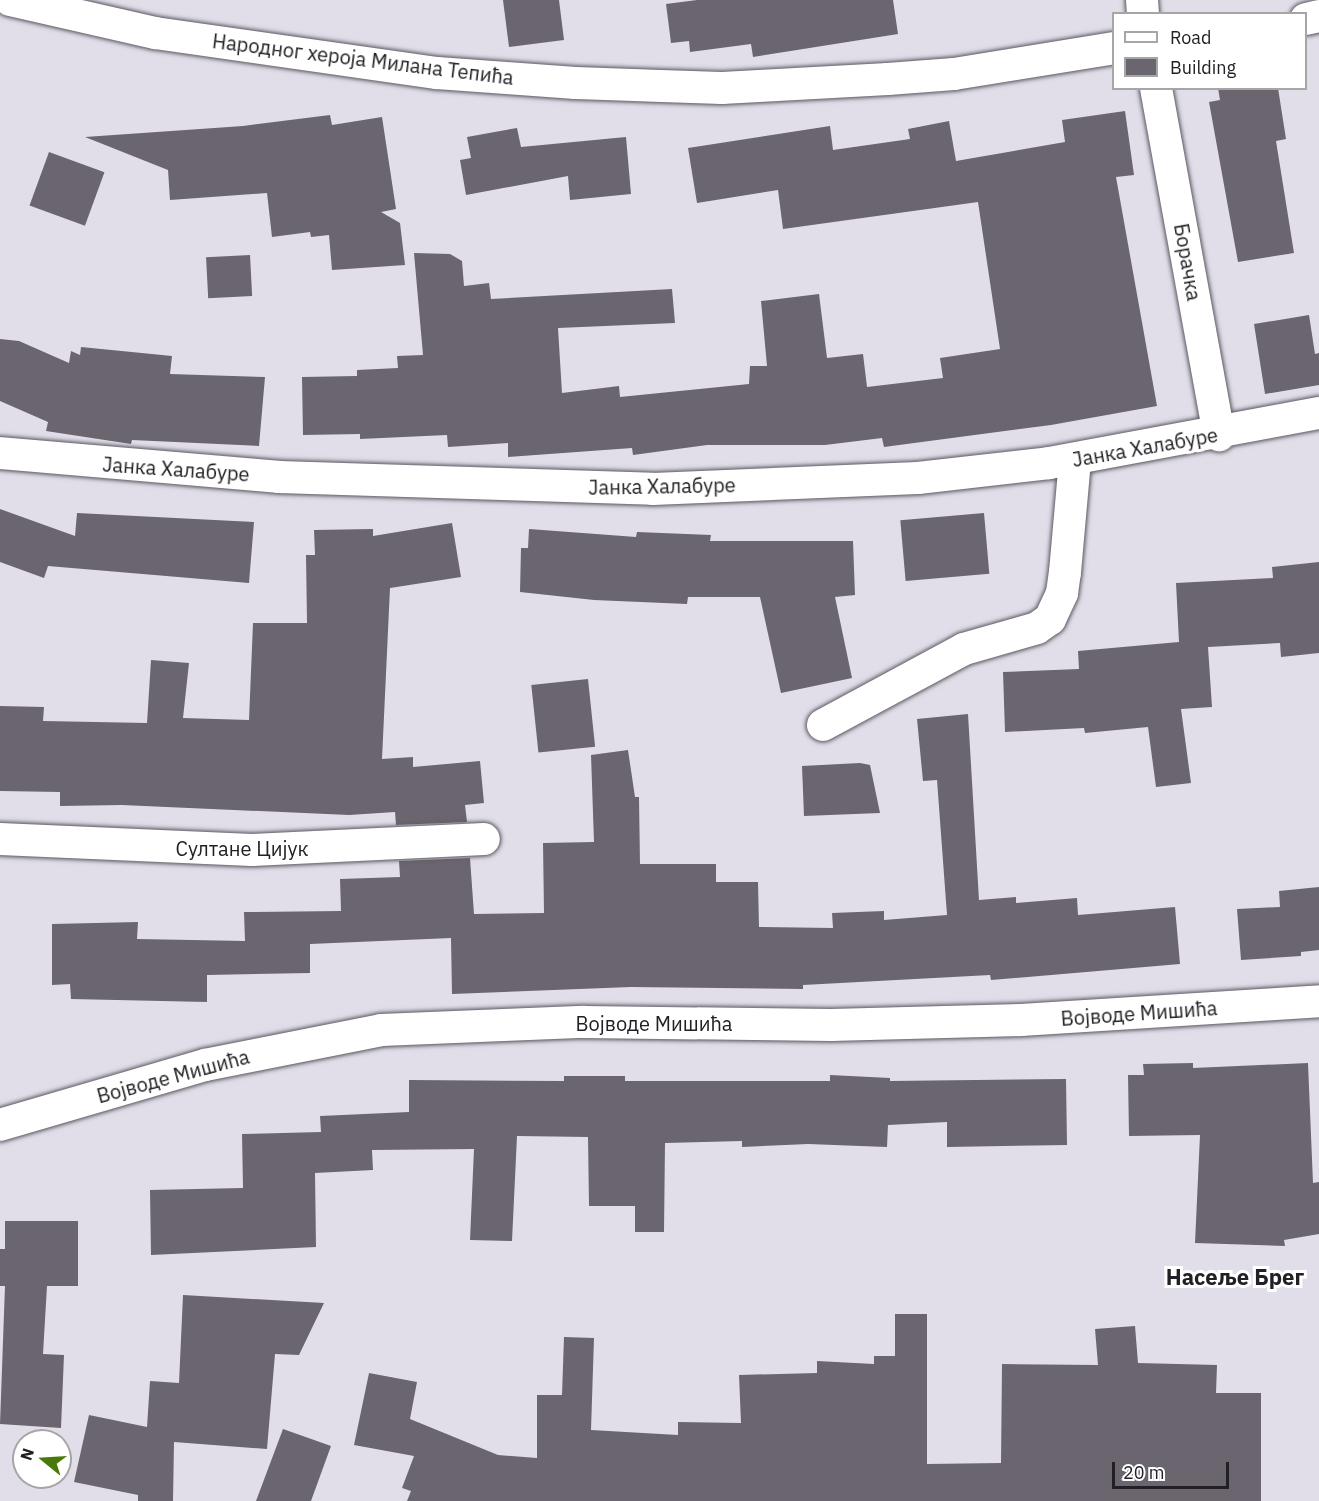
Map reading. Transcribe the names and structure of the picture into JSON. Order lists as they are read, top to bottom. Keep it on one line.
{"streets":{"street":["Народног хероја Милана Тепића","Борачка","Јанка Халабуре","Султане Цијук","Војводе Мишића"]},"crossings":[["Борачка","Јанка Халабуре"]],"districts":["Насеље Брег"],"legend":["Road","Building"],"scale_bar":"20 m","north":"left"}
